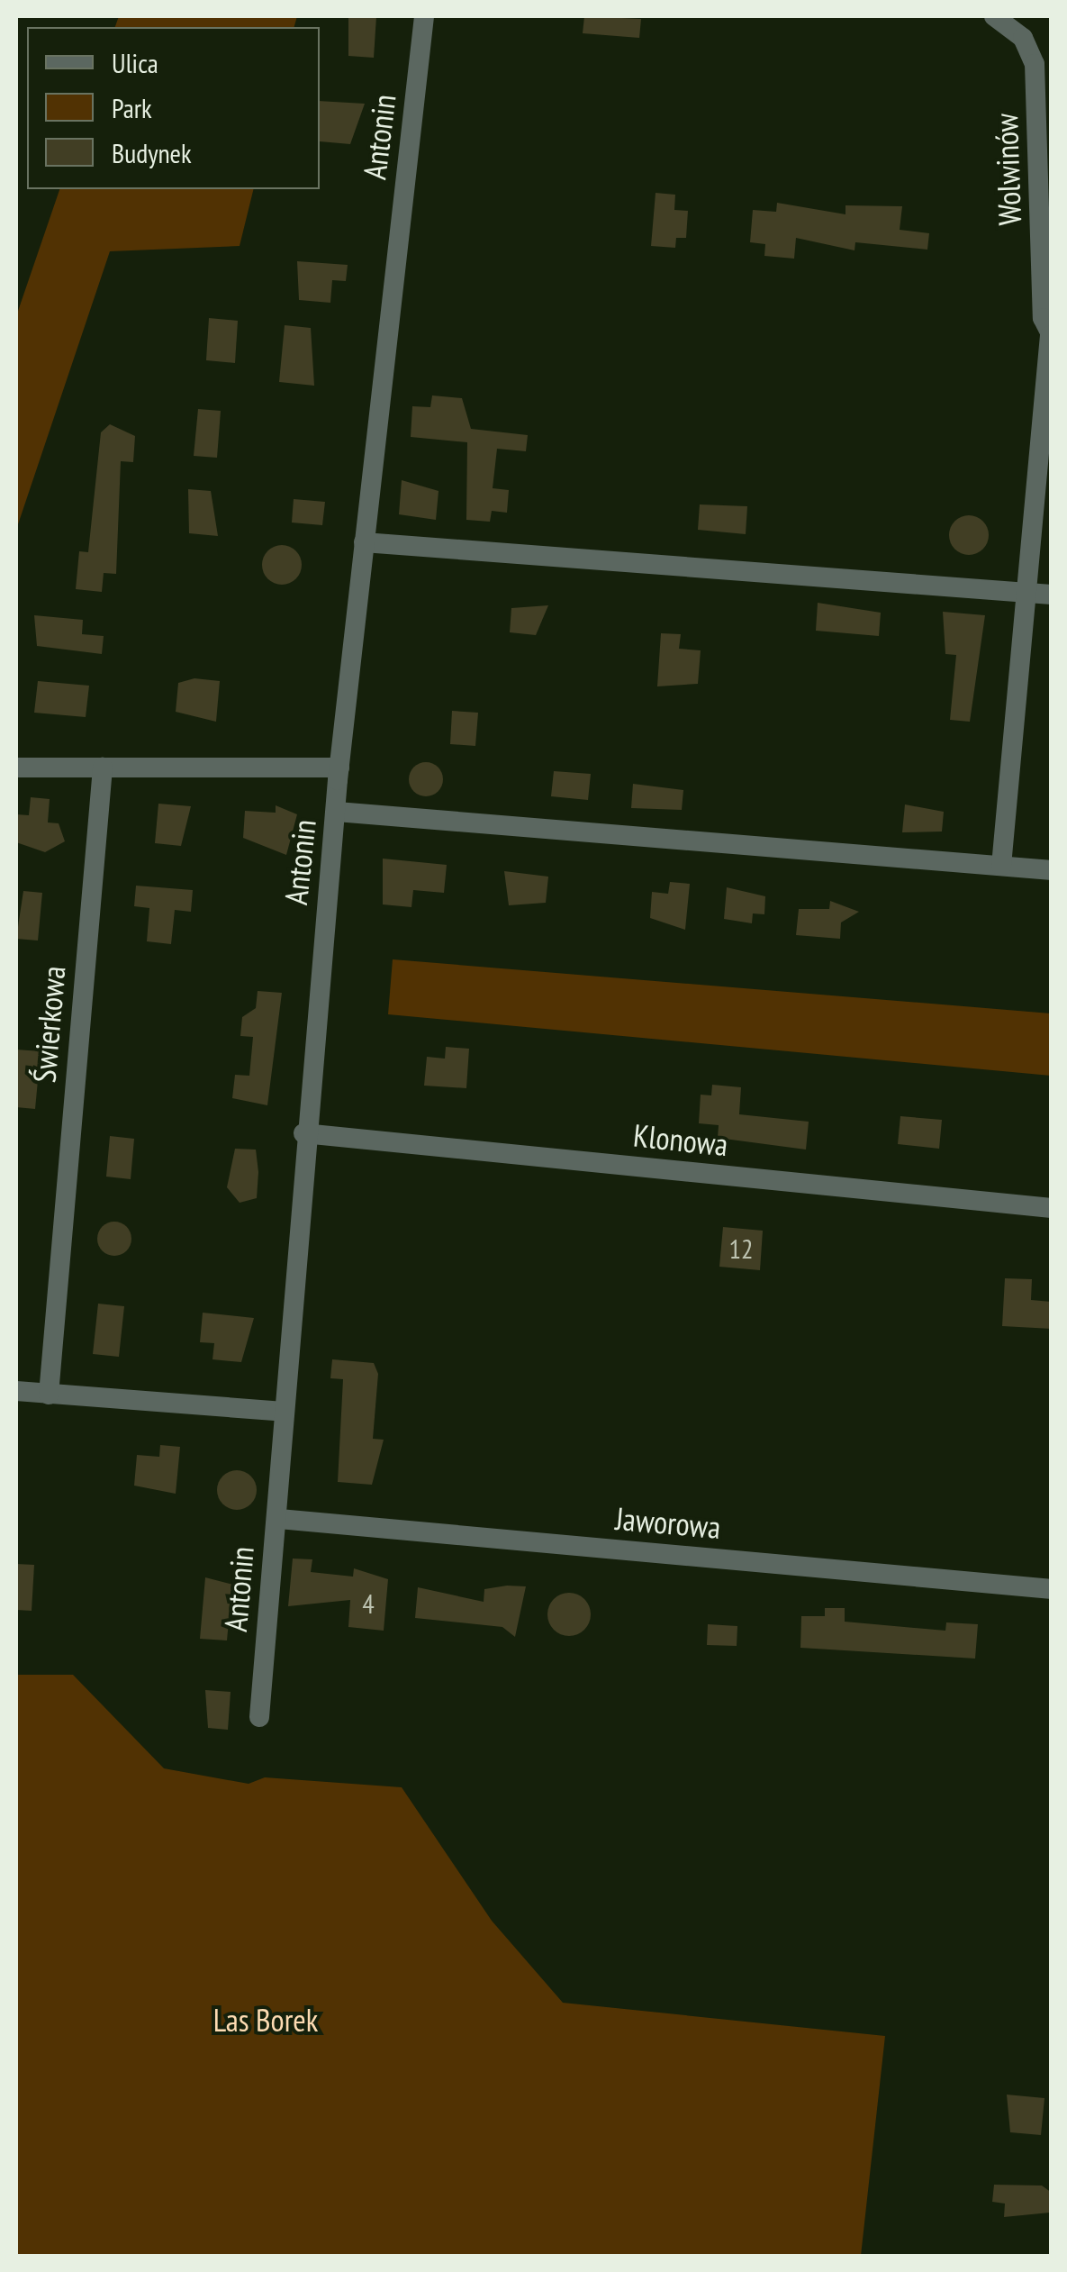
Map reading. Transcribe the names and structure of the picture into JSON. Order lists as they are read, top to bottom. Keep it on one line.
{"streets":{"street":["Antonin","Wolwinów","Świerkowa","Klonowa","Jaworowa"]},"crossings":[["Antonin","Klonowa"],["Antonin","Jaworowa"]],"parks":["Las Borek"],"house_numbers":["12","4"],"legend":["Ulica","Park","Budynek"]}
